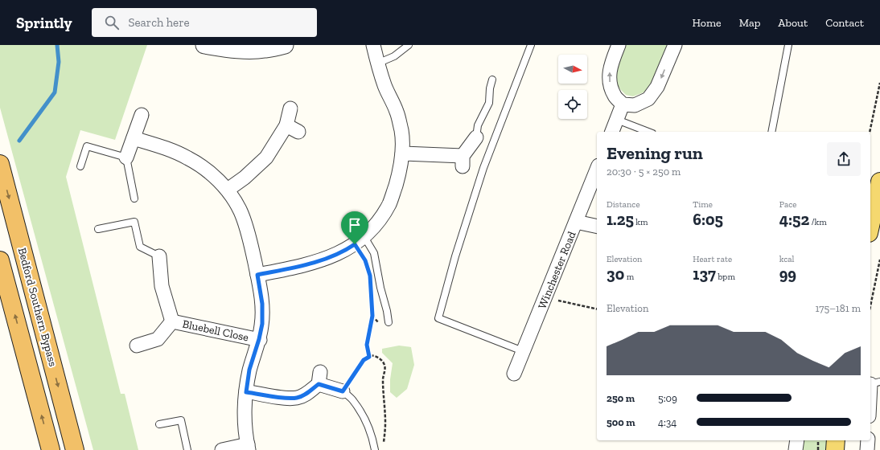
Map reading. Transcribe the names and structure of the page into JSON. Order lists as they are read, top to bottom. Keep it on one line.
{"streets":{"highway":["Bedford Southern Bypass"],"street":["Winchester Road","Bluebell Close"]},"north":"right","page":{"header":"Sprintly","search":"Search here","nav":["Home","Map","About","Contact"],"heading":["Evening run","20:30 · 5 × 250 m"],"stats":[["Distance","1.25 km"],["Time","6:05"],["Pace","4:52 /km"],["Elevation","30 m"],["Heart rate","137 bpm"],["kcal","99"]],"chart":["Elevation","175–181 m"],"list":[{"name":"250 m","note":"5:09"},{"name":"500 m","note":"4:34"}]}}
